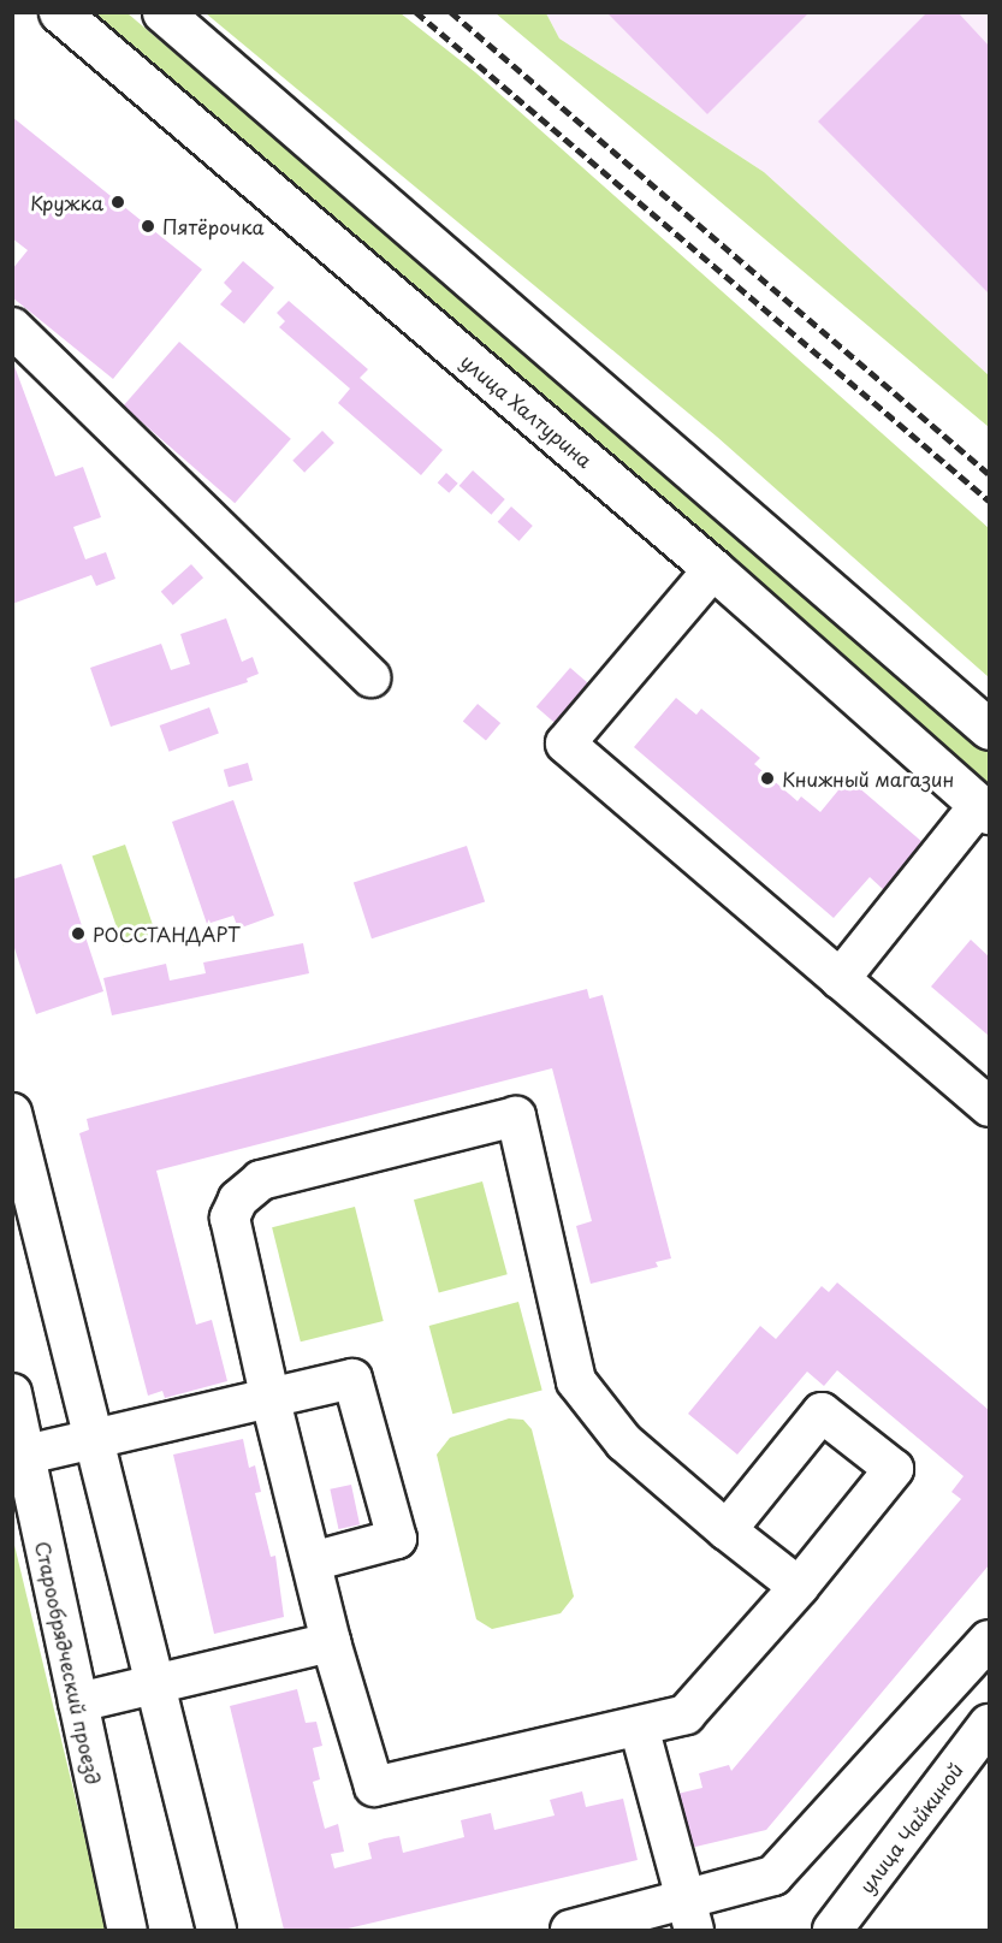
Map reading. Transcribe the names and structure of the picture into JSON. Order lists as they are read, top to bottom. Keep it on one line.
{"streets":{"main road":["улица Халтурина"],"street":["Старообрядческий проезд","улица Чайкиной"]},"places":["Кружка","Пятёрочка","Книжный магазин","РОССТАНДАРТ"]}
